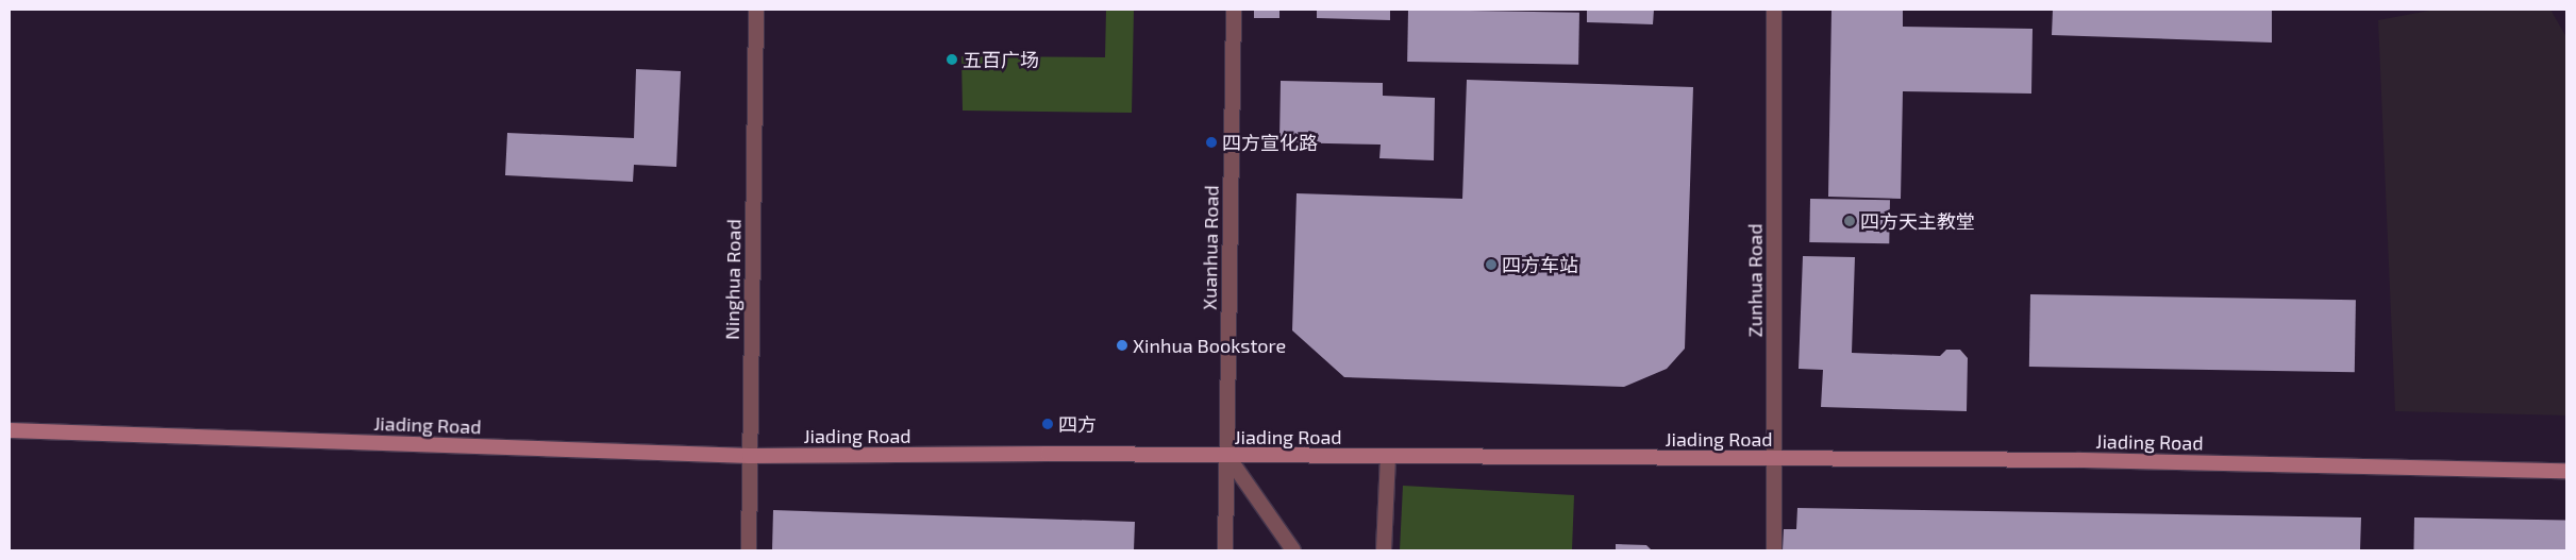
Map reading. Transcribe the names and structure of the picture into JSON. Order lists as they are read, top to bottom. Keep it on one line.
{"streets":{"main road":["Jiading Road"],"street":["Xuanhua Road","Ninghua Road","Zunhua Road"]},"crossings":[["Xuanhua Road","Jiading Road"],["Ninghua Road","Jiading Road"],["Zunhua Road","Jiading Road"]],"places":["五百广场","四方宣化路","四方天主教堂","四方车站","Xinhua Bookstore","四方"]}
